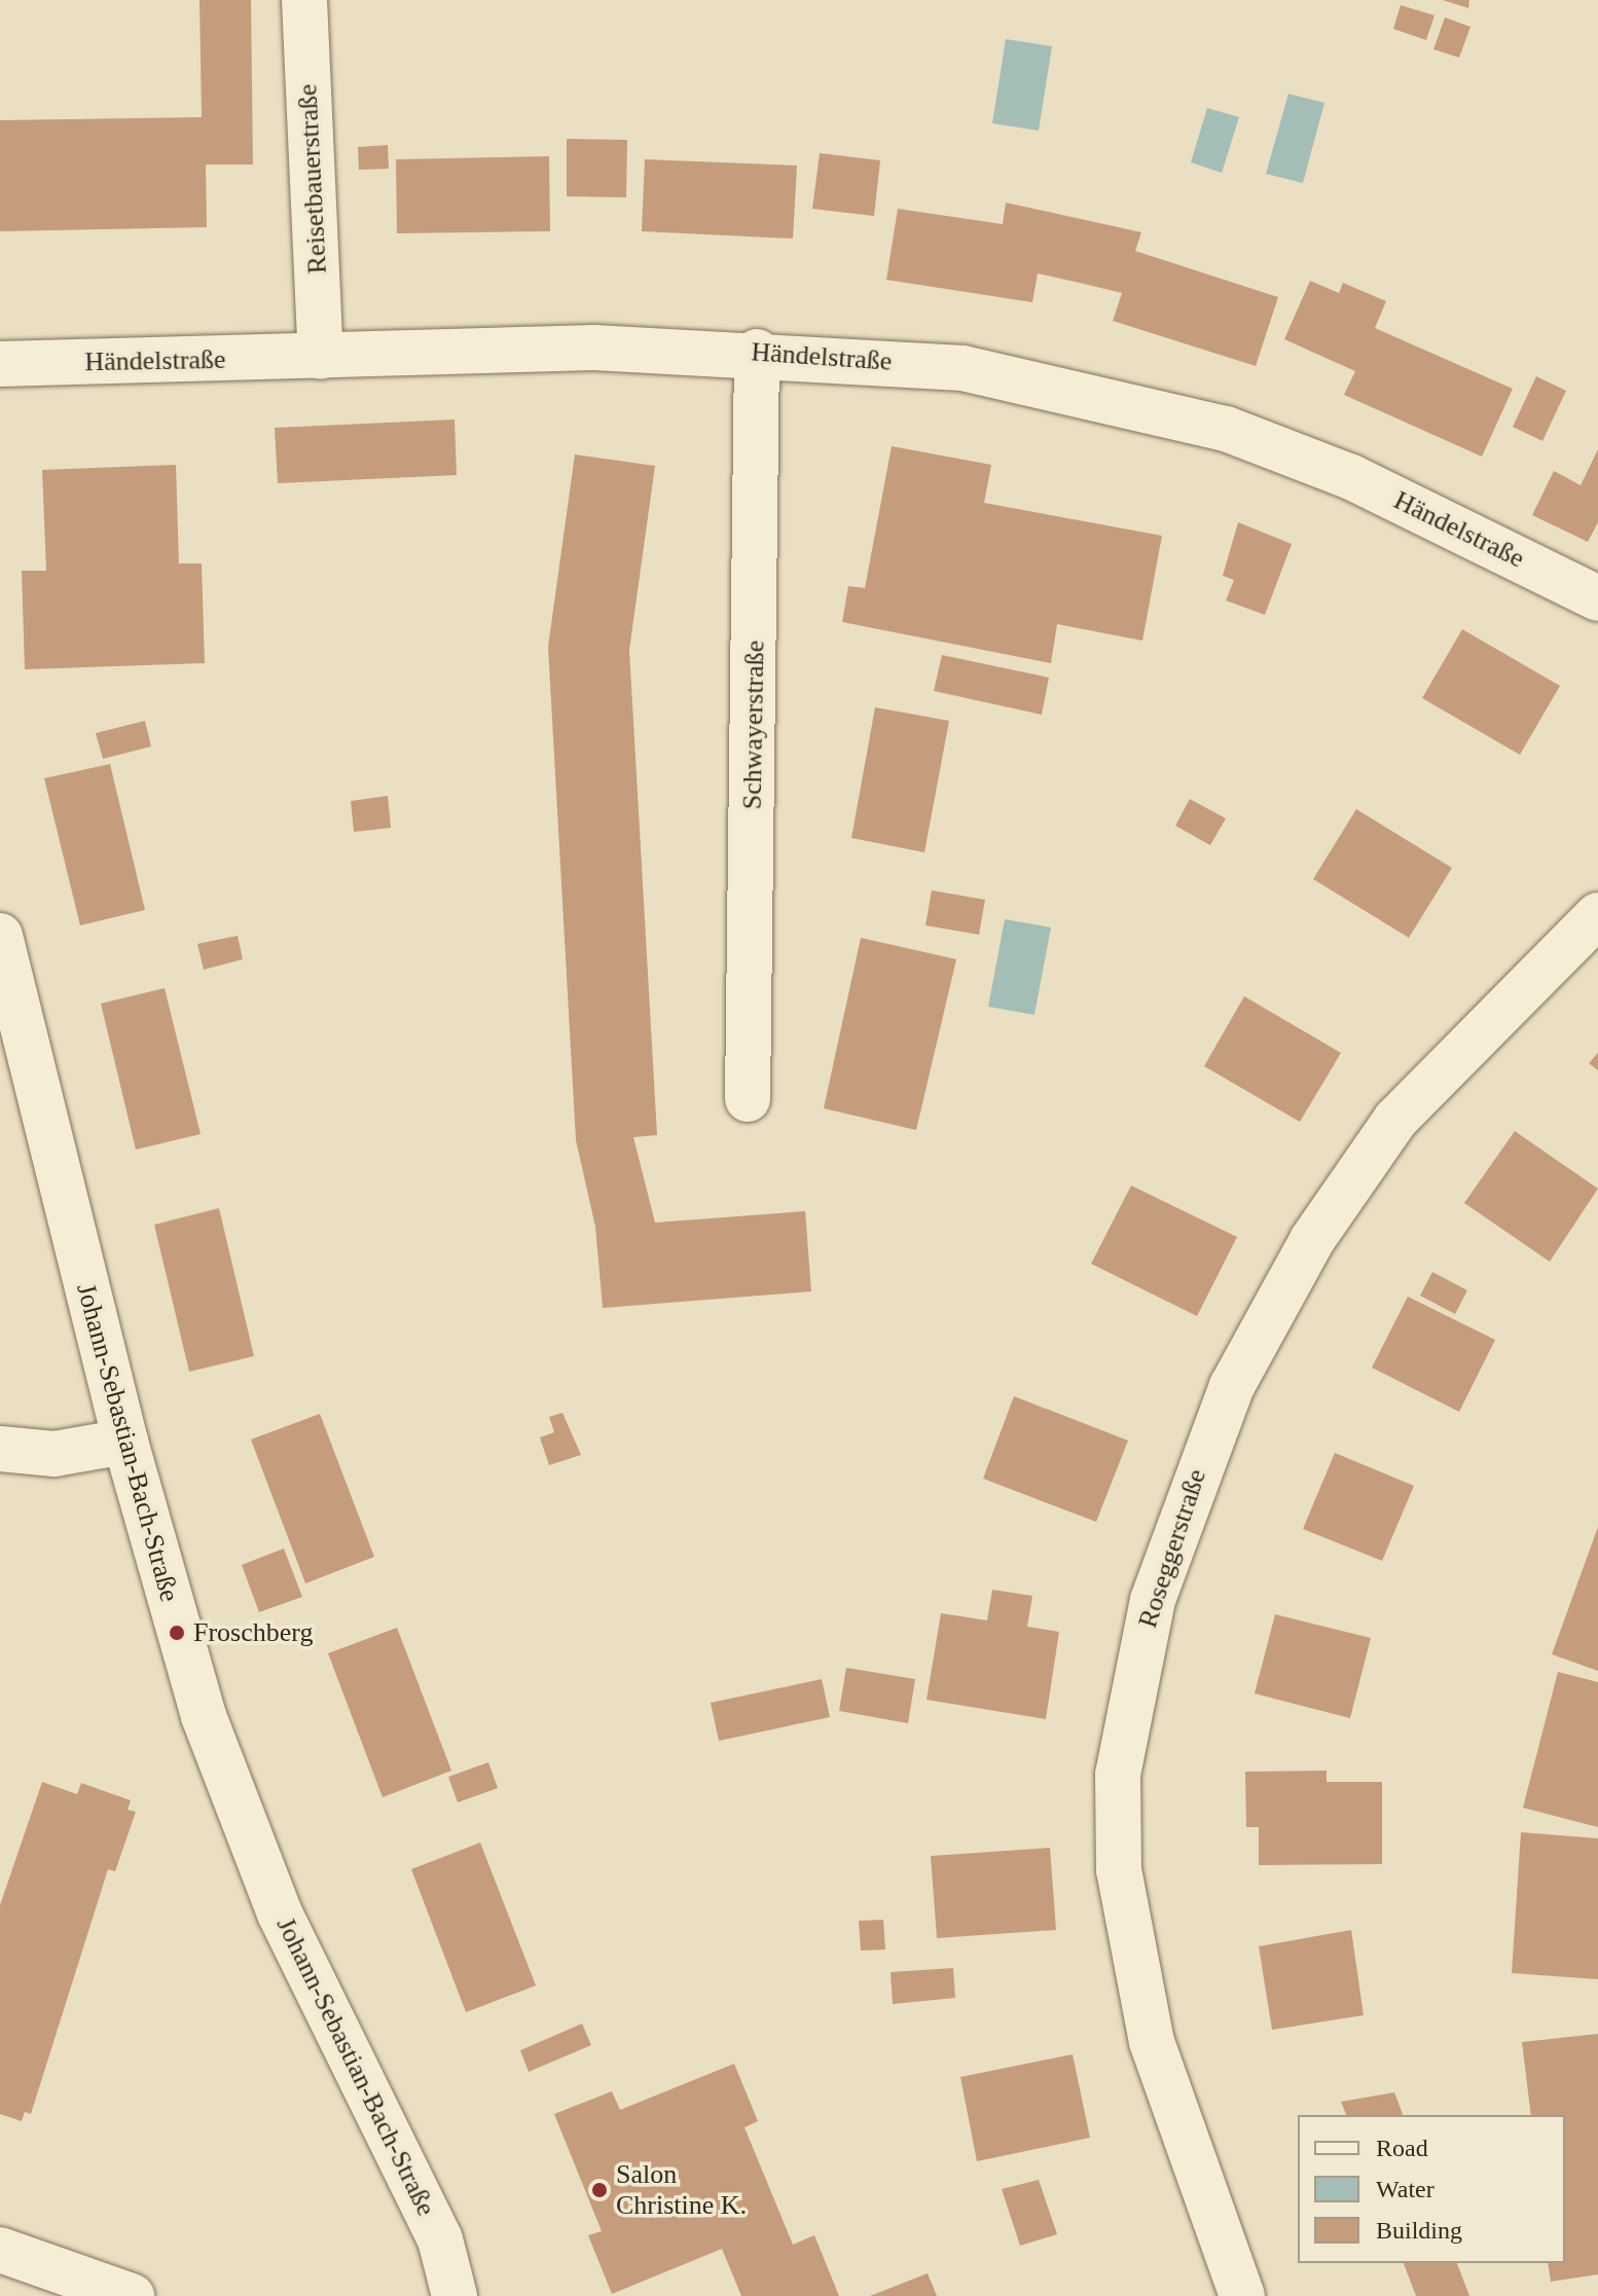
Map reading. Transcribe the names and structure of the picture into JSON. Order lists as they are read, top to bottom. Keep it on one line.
{"streets":{"street":["Reisetbauerstraße","Händelstraße","Schwayerstraße","Johann-Sebastian-Bach-Straße","Roseggerstraße"]},"crossings":[["Reisetbauerstraße","Händelstraße"],["Händelstraße","Schwayerstraße"]],"places":["Froschberg","Salon Christine K."],"legend":["Road","Water","Building"]}
